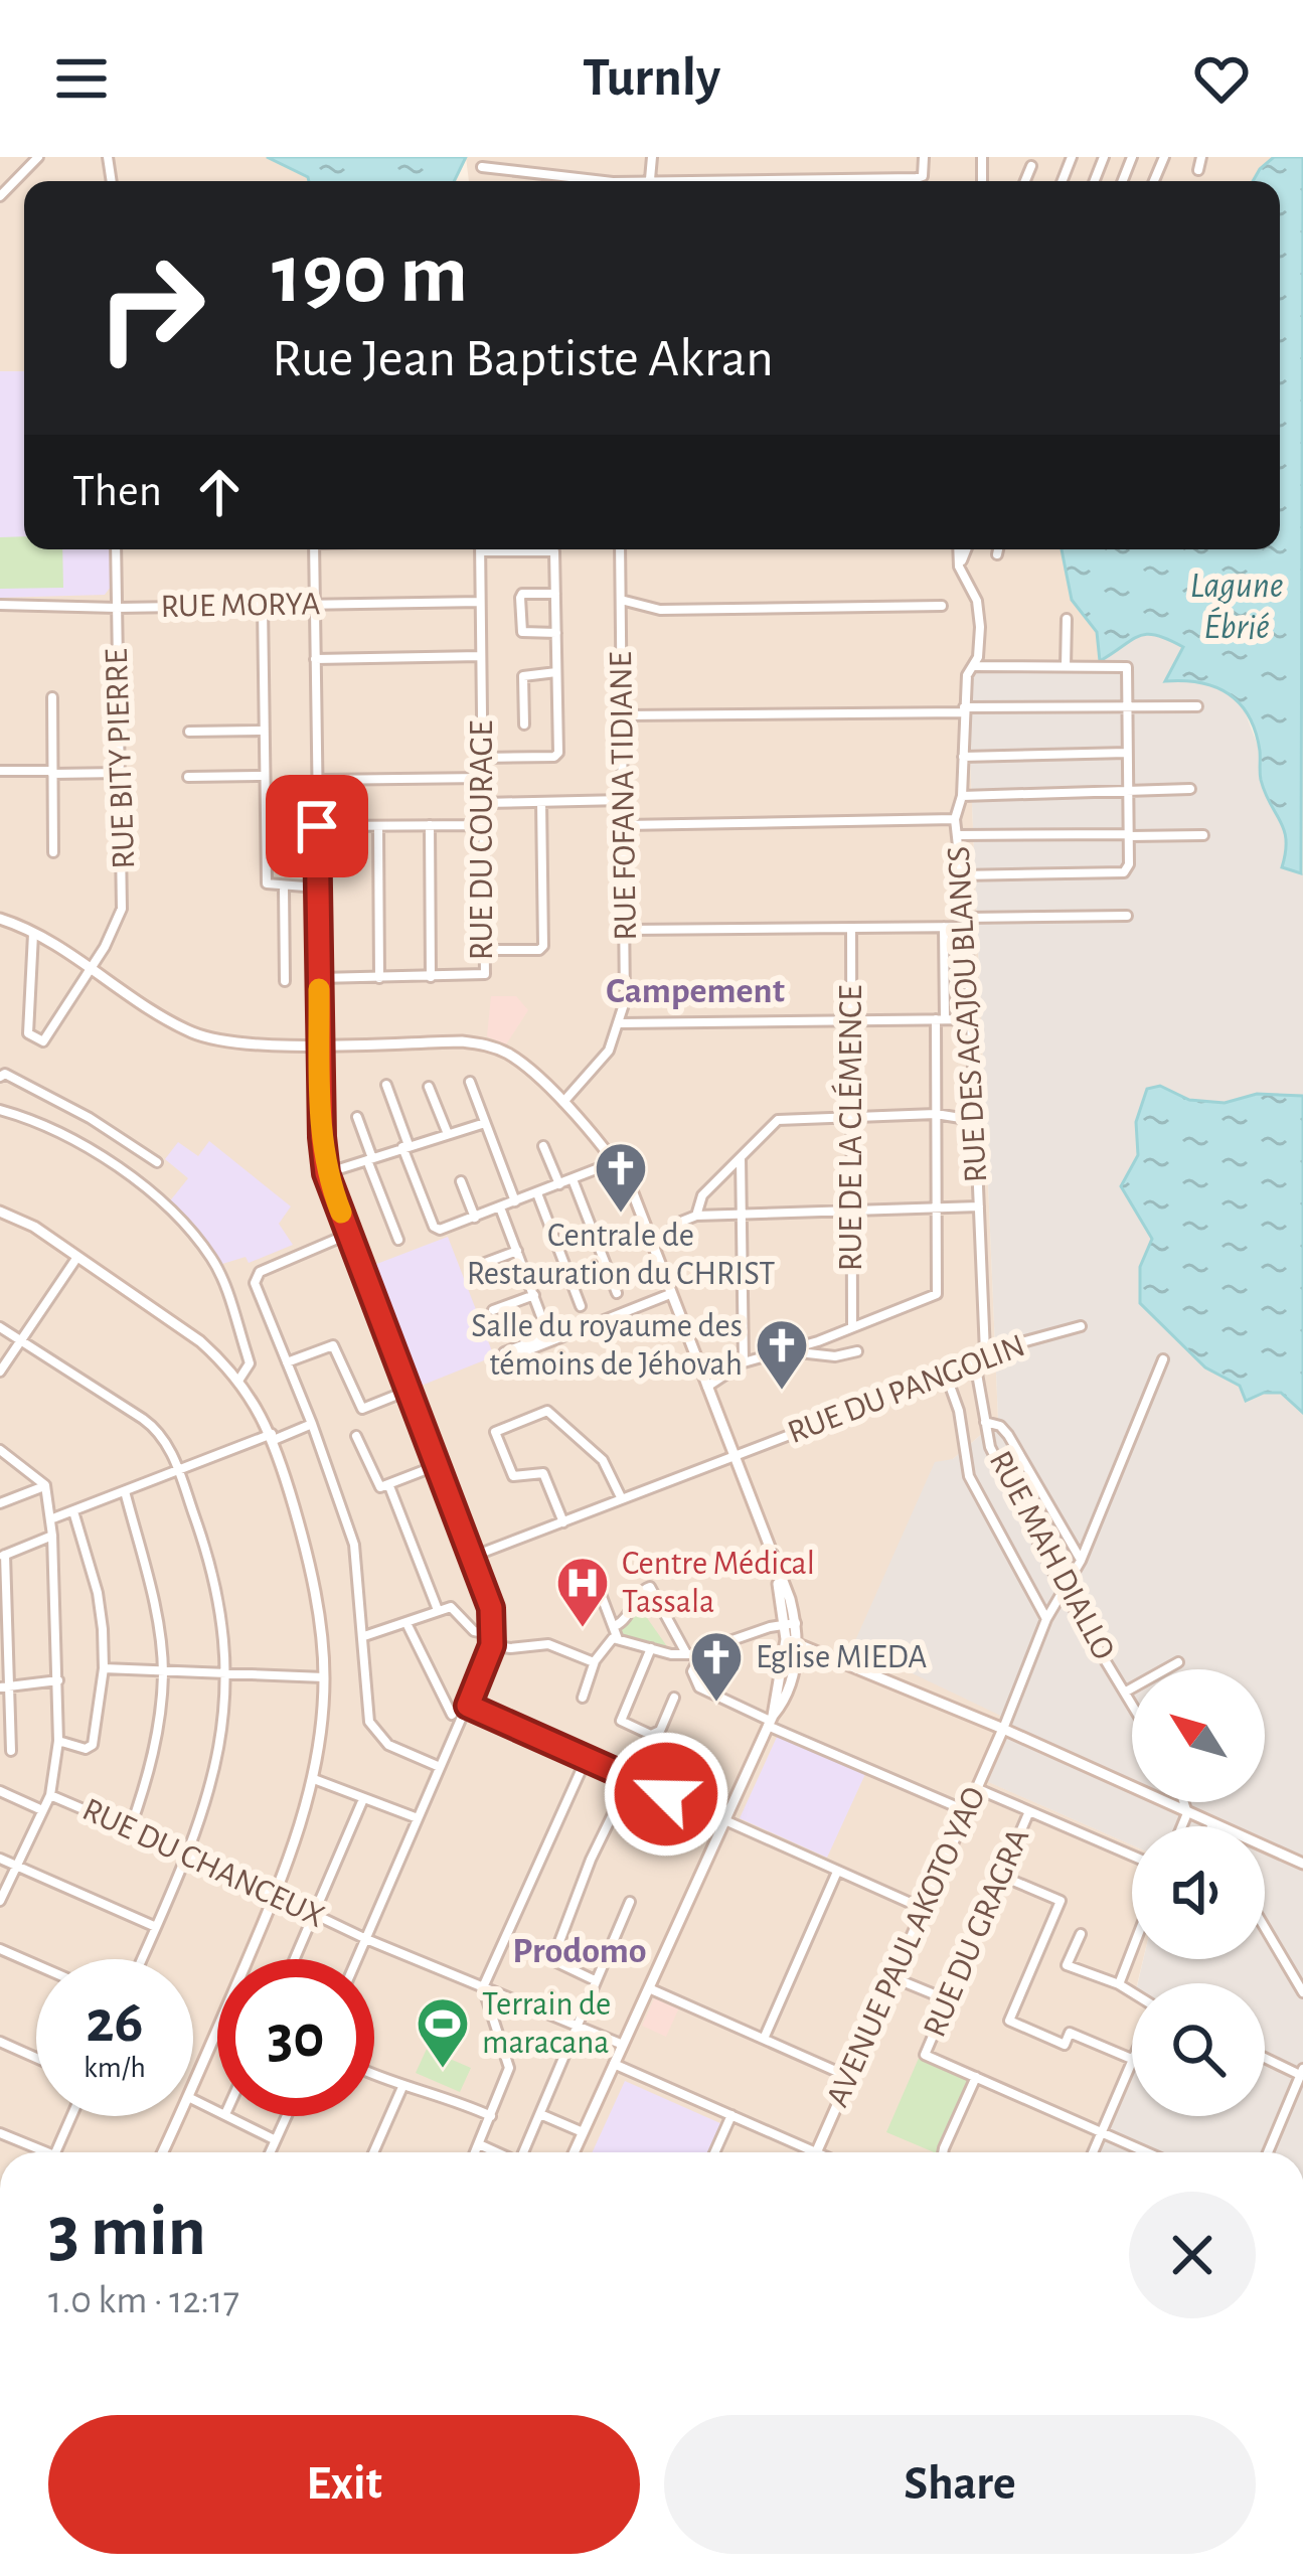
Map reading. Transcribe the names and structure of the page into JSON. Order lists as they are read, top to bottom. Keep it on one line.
{"streets":{"street":["RUE MORYA","RUE BITY PIERRE","RUE FOFANA TIDIANE","RUE DU COURAGE","RUE DES ACAJOU BLANCS","RUE DE LA CLÉMENCE","RUE DU PANGOLIN","RUE MAH DIALLO","RUE DU CHANCEUX","RUE DU GRAGRA","AVENUE PAUL AKOTO YAO"]},"crossings":[["RUE MORYA","RUE BITY PIERRE"],["RUE MORYA","RUE DU COURAGE"],["RUE DES ACAJOU BLANCS","RUE DU PANGOLIN"],["RUE DU PANGOLIN","RUE MAH DIALLO"]],"districts":["Campement","Prodomo"],"water":["Lagune Ébrié"],"places":{"church":["Centrale de Restauration du CHRIST","Salle du royaume des témoins de Jéhovah","Eglise MIEDA"],"hospital":["Centre Médical Tassala"],"sports":["Terrain de maracana"]},"north":"top left","page":{"header":"Turnly","turn":["190 m","Rue Jean Baptiste Akran"],"then":"Then","speed":"26 km/h","limit":"30","heading":["3 min","1.0 km · 12:17"],"buttons":["Exit","Share"]}}
